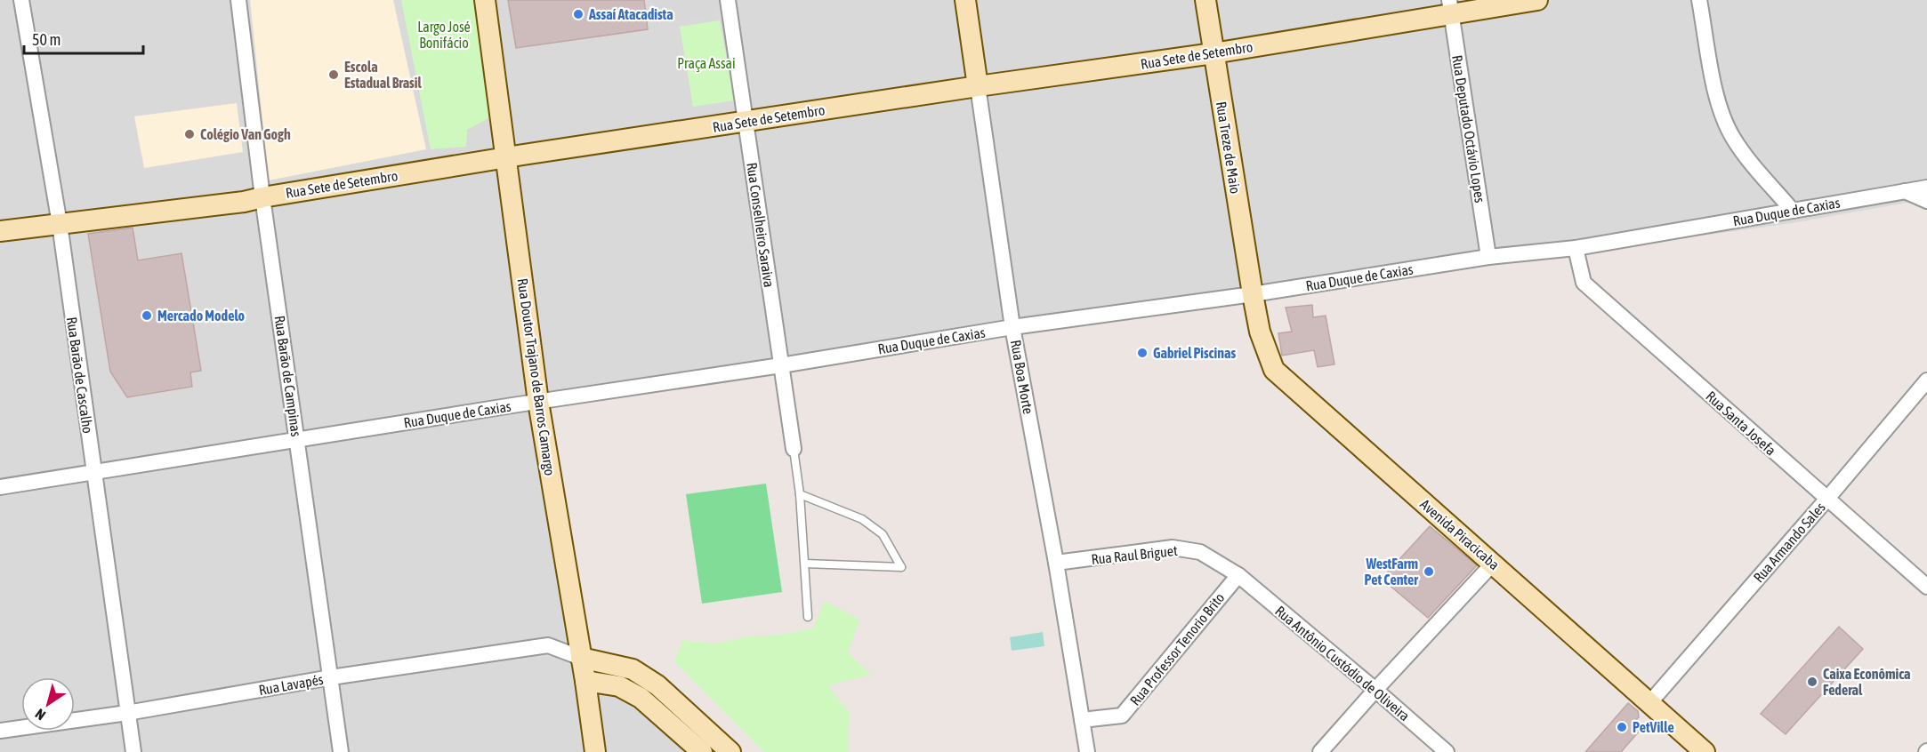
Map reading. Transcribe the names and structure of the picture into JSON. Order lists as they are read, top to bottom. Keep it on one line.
{"streets":{"main road":["Rua Sete de Setembro","Rua Treze de Maio","Rua Doutor Trajano de Barros Camargo","Rua Boa Morte","Avenida Piracicaba"],"street":["Rua Deputado Octávio Lopes","Rua Duque de Caxias","Rua Conselheiro Saraiva","Rua Barão de Cascalho","Rua Barão de Campinas","Rua Santa Josefa","Rua Armando Sales","Rua Raul Briguet","Rua Professor Tenorio Brito","Rua Antônio Custódio de Oliveira","Rua Lavapés"]},"crossings":[["Rua Sete de Setembro","Rua Deputado Octávio Lopes"],["Rua Sete de Setembro","Rua Treze de Maio"],["Rua Sete de Setembro","Rua Conselheiro Saraiva"],["Rua Sete de Setembro","Rua Barão de Cascalho"],["Rua Sete de Setembro","Rua Barão de Campinas"],["Rua Sete de Setembro","Rua Doutor Trajano de Barros Camargo"],["Rua Sete de Setembro","Rua Boa Morte"],["Rua Deputado Octávio Lopes","Rua Duque de Caxias"],["Rua Treze de Maio","Rua Duque de Caxias"],["Rua Treze de Maio","Avenida Piracicaba"],["Rua Duque de Caxias","Rua Conselheiro Saraiva"],["Rua Duque de Caxias","Rua Barão de Cascalho"],["Rua Duque de Caxias","Rua Barão de Campinas"],["Rua Duque de Caxias","Rua Doutor Trajano de Barros Camargo"],["Rua Duque de Caxias","Rua Boa Morte"],["Rua Duque de Caxias","Rua Santa Josefa"],["Rua Duque de Caxias","Avenida Piracicaba"],["Rua Barão de Cascalho","Rua Lavapés"],["Rua Barão de Campinas","Rua Lavapés"],["Rua Doutor Trajano de Barros Camargo","Rua Lavapés"],["Rua Boa Morte","Rua Raul Briguet"],["Rua Boa Morte","Rua Professor Tenorio Brito"],["Rua Santa Josefa","Rua Armando Sales"],["Avenida Piracicaba","Rua Armando Sales"],["Rua Raul Briguet","Rua Professor Tenorio Brito"],["Rua Raul Briguet","Rua Antônio Custódio de Oliveira"],["Rua Professor Tenorio Brito","Rua Antônio Custódio de Oliveira"]],"parks":["Largo José Bonifácio","Praça Assai"],"places":["Assaí Atacadista","Escola Estadual Brasil","Colégio Van Gogh","Mercado Modelo","Gabriel Piscinas","WestFarm Pet Center","Caixa Econômica Federal","PetVille"],"scale_bar":"50 m","north":"bottom left"}
